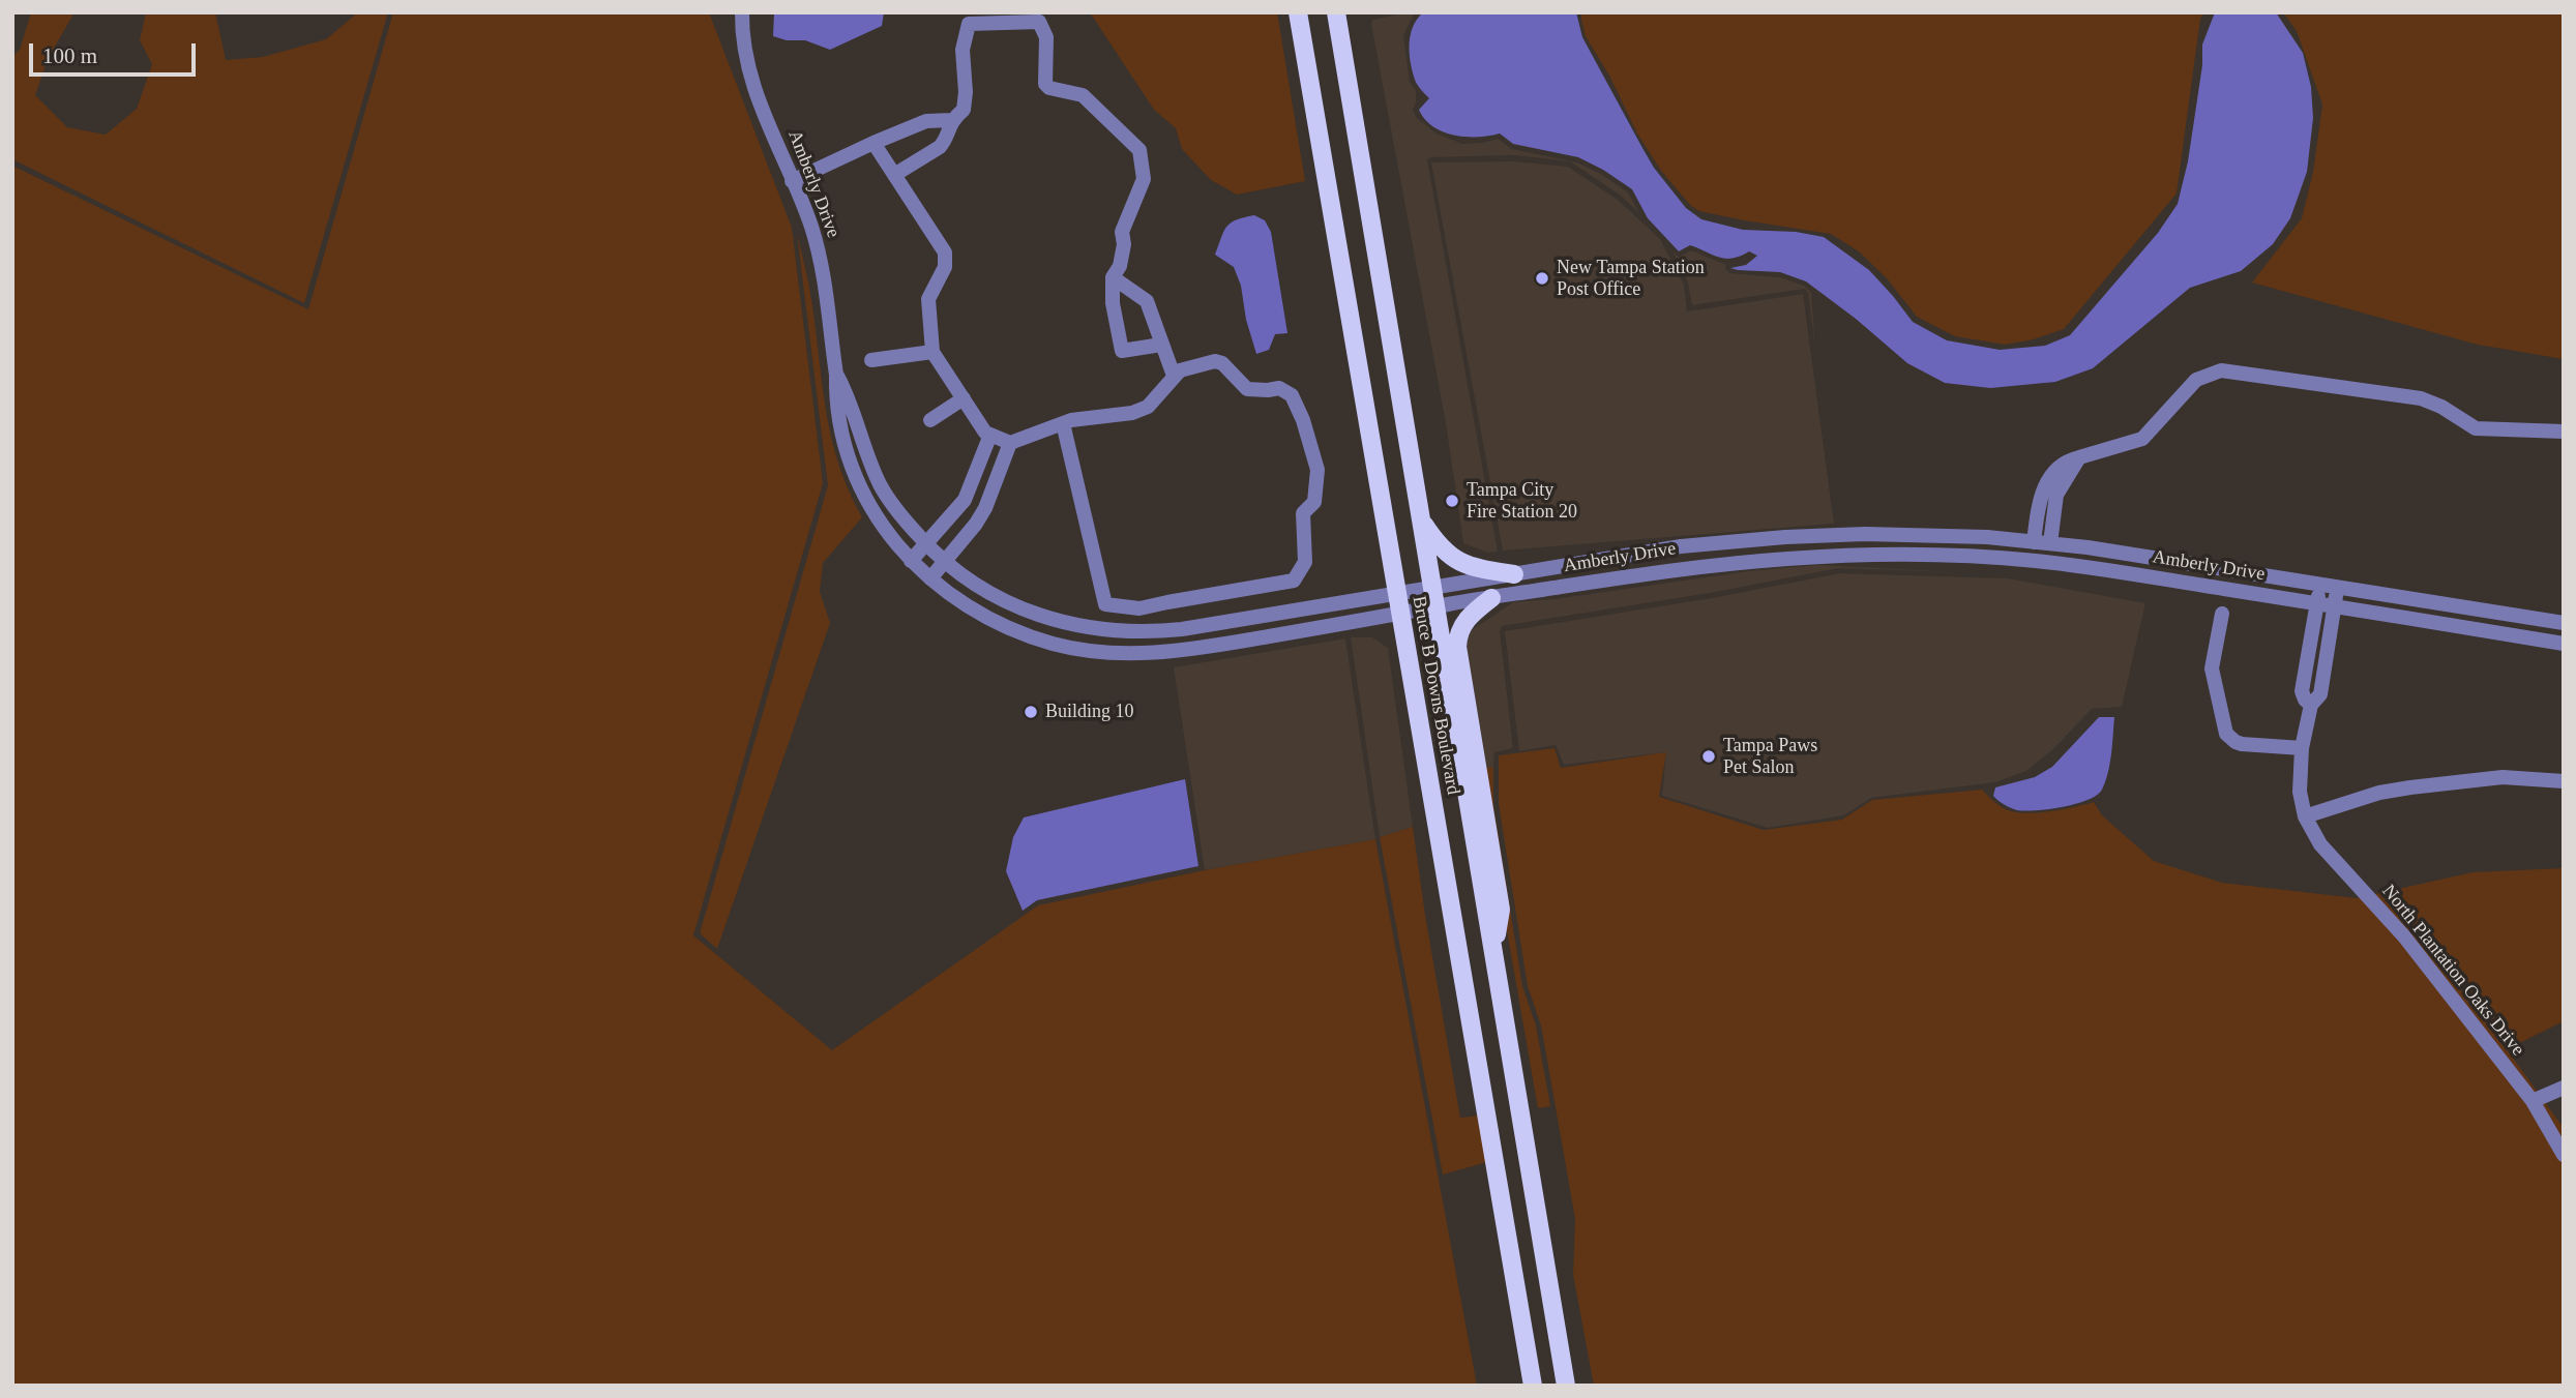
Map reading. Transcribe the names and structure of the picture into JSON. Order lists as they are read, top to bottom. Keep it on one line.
{"streets":{"main road":["Bruce B Downs Boulevard"],"street":["Amberly Drive","North Plantation Oaks Drive"]},"crossings":[["Amberly Drive","Bruce B Downs Boulevard"]],"places":["New Tampa Station Post Office","Tampa City Fire Station 20","Building 10","Tampa Paws Pet Salon"],"scale_bar":"100 m"}
